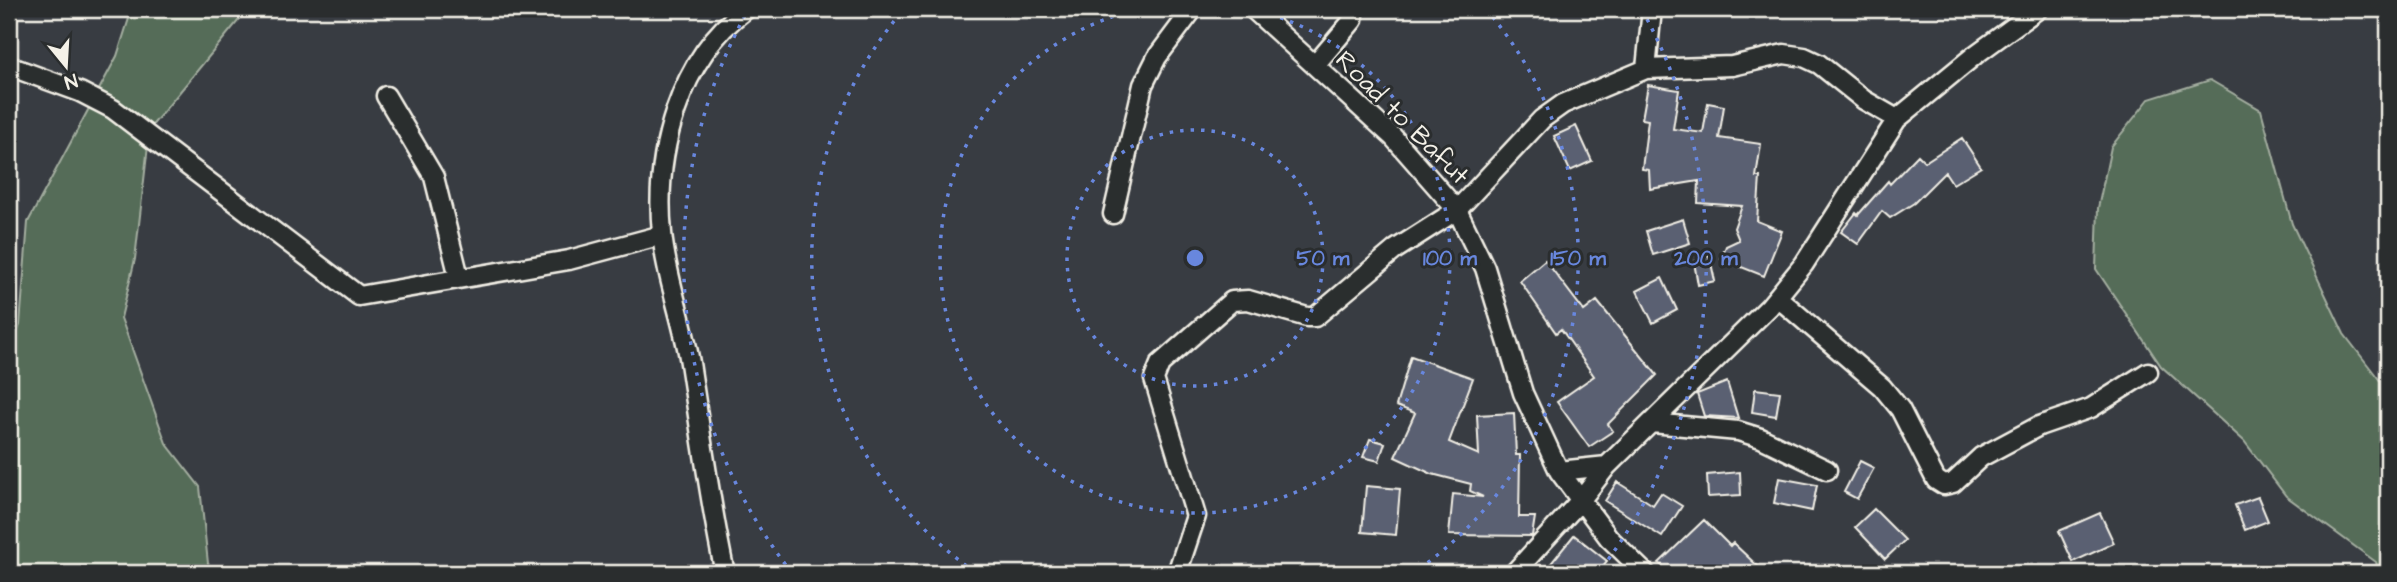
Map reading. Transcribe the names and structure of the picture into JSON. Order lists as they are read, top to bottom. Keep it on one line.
{"streets":{"street":["Road to Bafut"]},"north":"bottom","rings":["50 m","100 m","150 m","200 m"]}
